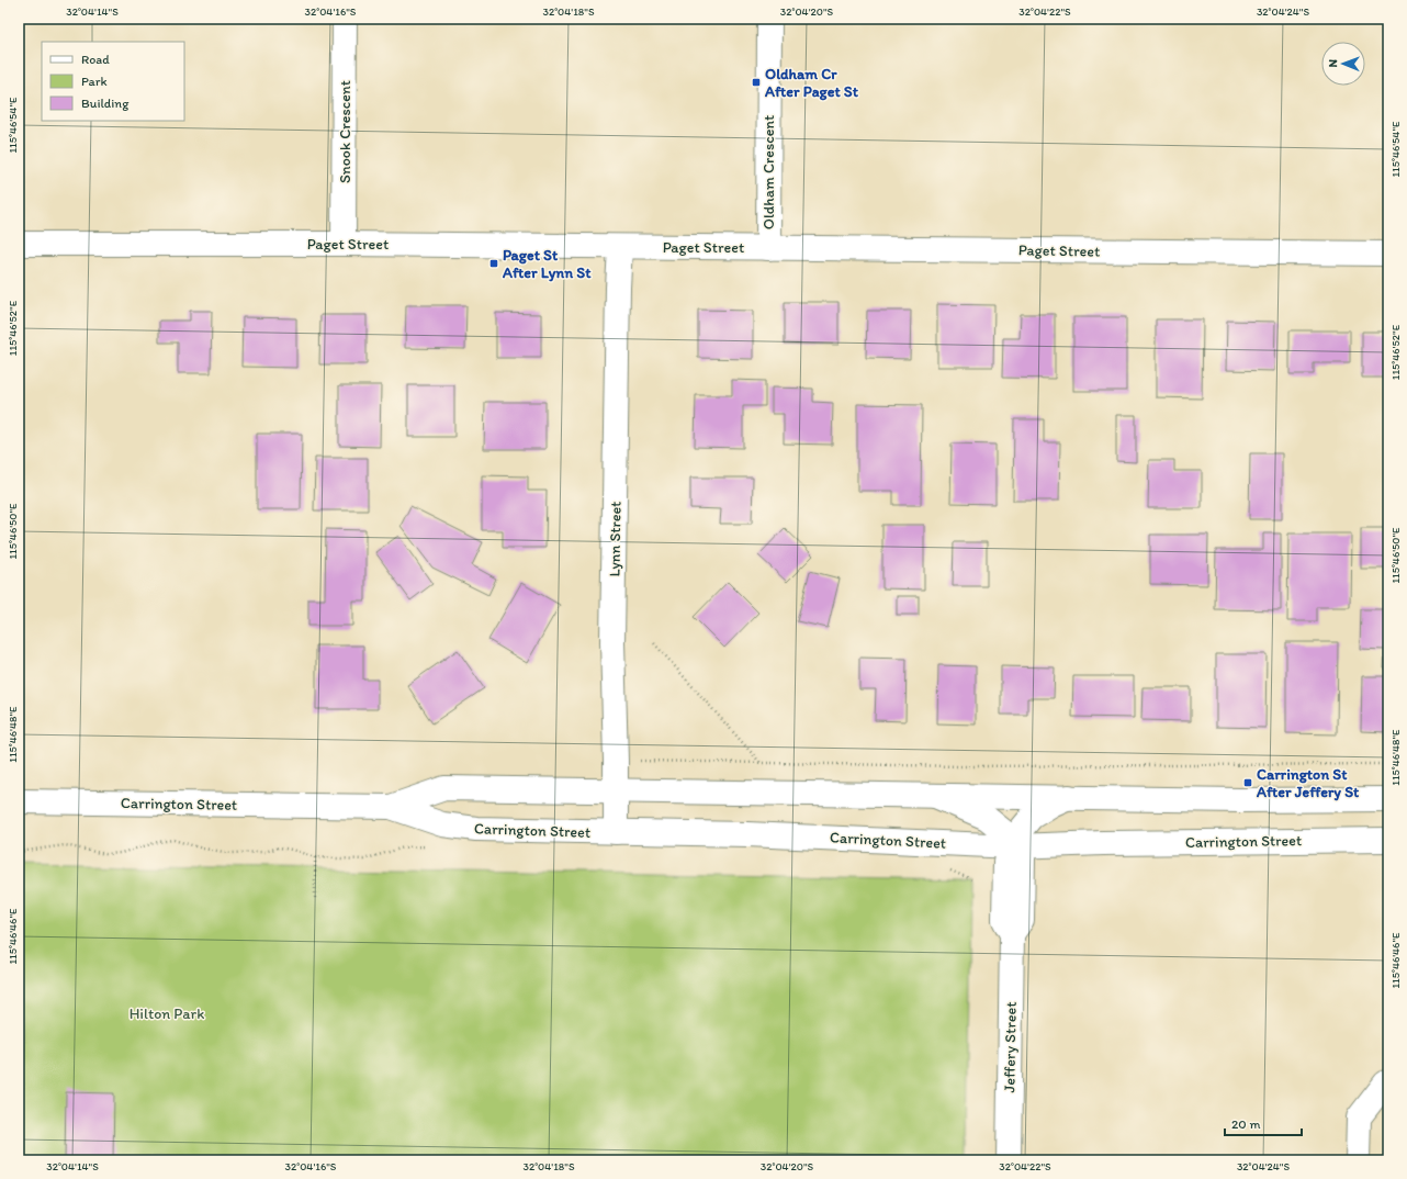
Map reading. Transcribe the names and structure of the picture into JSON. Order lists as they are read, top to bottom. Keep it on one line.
{"streets":{"street":["Snook Crescent","Oldham Crescent","Paget Street","Lynn Street","Carrington Street","Jeffery Street"]},"crossings":[["Snook Crescent","Paget Street"],["Oldham Crescent","Paget Street"],["Paget Street","Lynn Street"],["Lynn Street","Carrington Street"],["Carrington Street","Jeffery Street"]],"parks":["Hilton Park"],"places":{"transit":["Oldham Cr After Paget St","Paget St After Lynn St","Carrington St After Jeffery St"]},"legend":["Road","Park","Building"],"scale_bar":"20 m","north":"left","coordinates":["32°04'14\"S","32°04'16\"S","32°04'18\"S","32°04'20\"S","32°04'22\"S","32°04'24\"S","115°46'54\"E","115°46'52\"E","115°46'50\"E","115°46'48\"E","115°46'46\"E"]}
